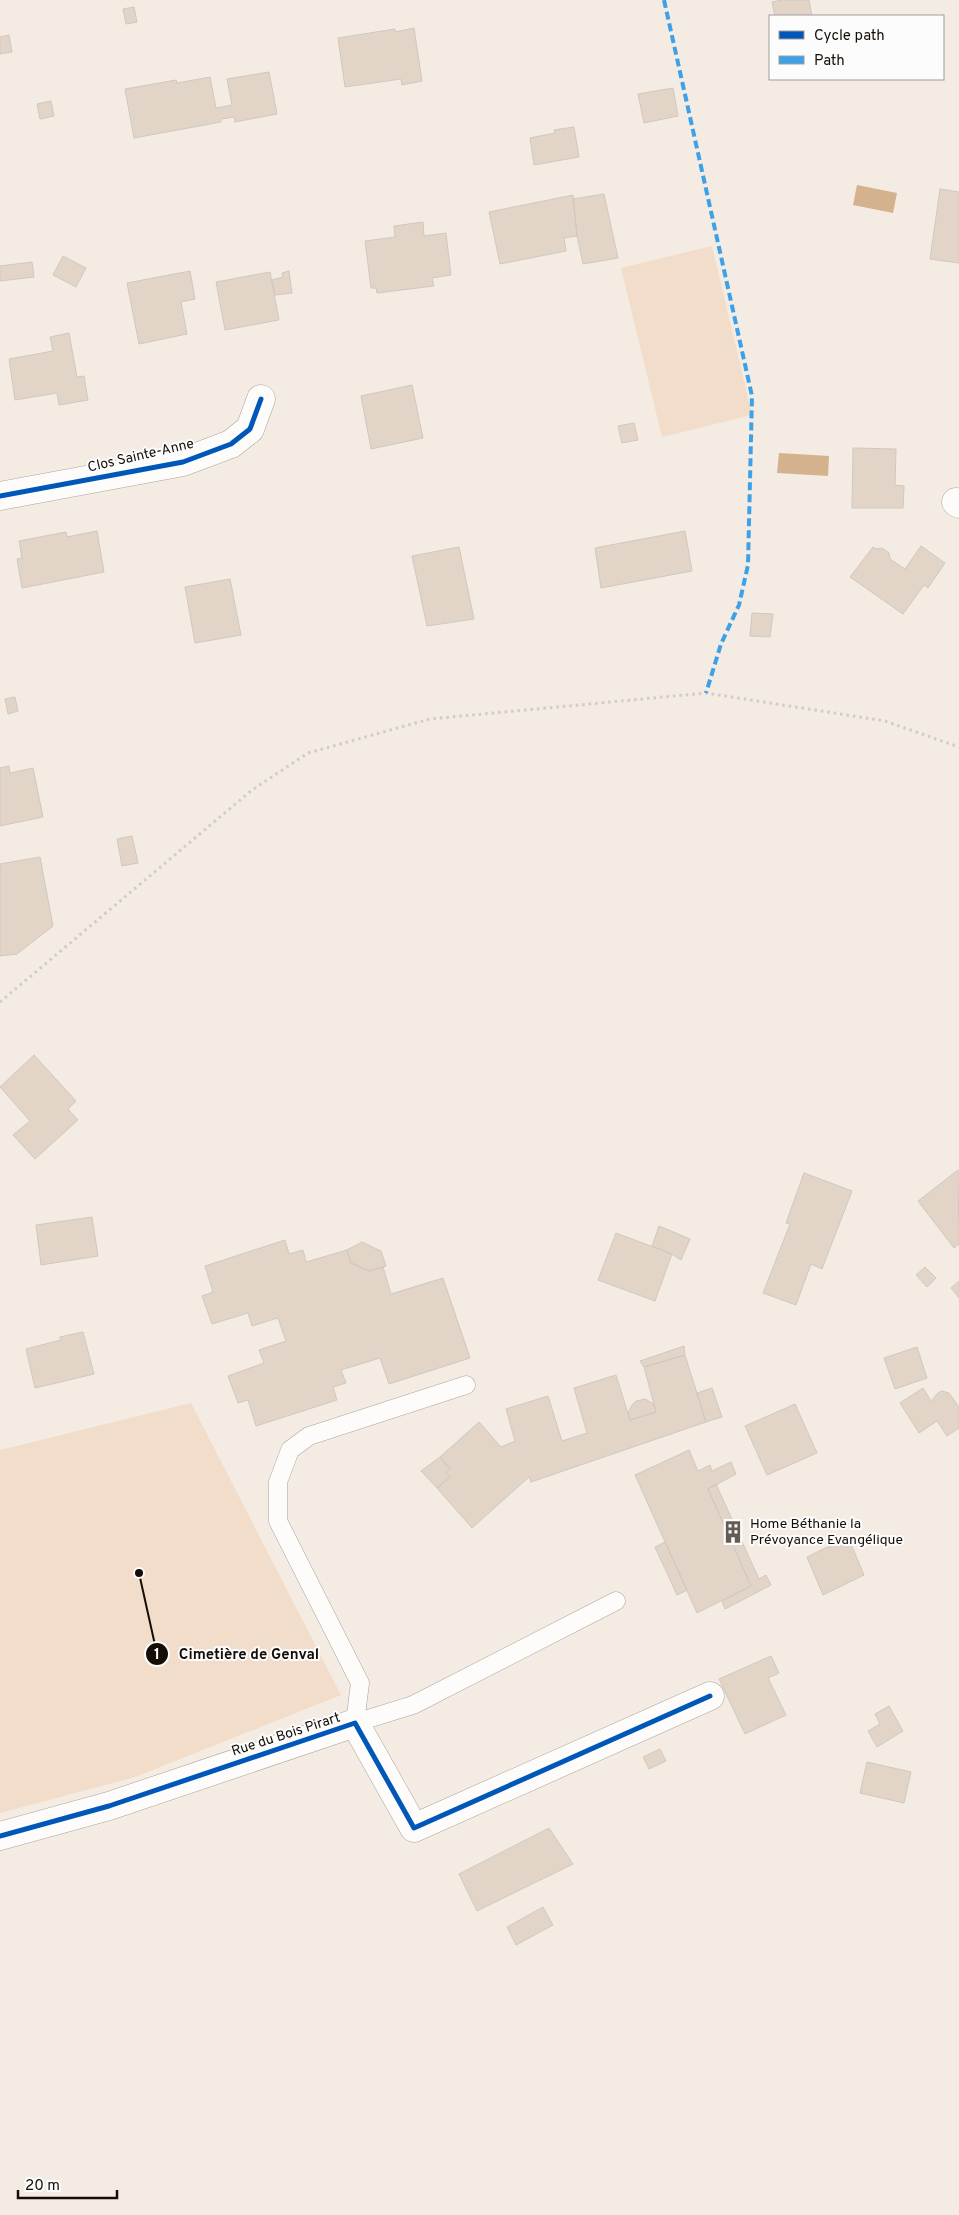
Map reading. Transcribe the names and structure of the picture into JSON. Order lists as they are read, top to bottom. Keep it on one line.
{"streets":{"street":["Clos Sainte-Anne","Rue du Bois Pirart"]},"places":{"building":["Home Béthanie la Prévoyance Evangélique"],"other":["Cimetière de Genval"]},"legend":["Cycle path","Path"],"scale_bar":"20 m"}
